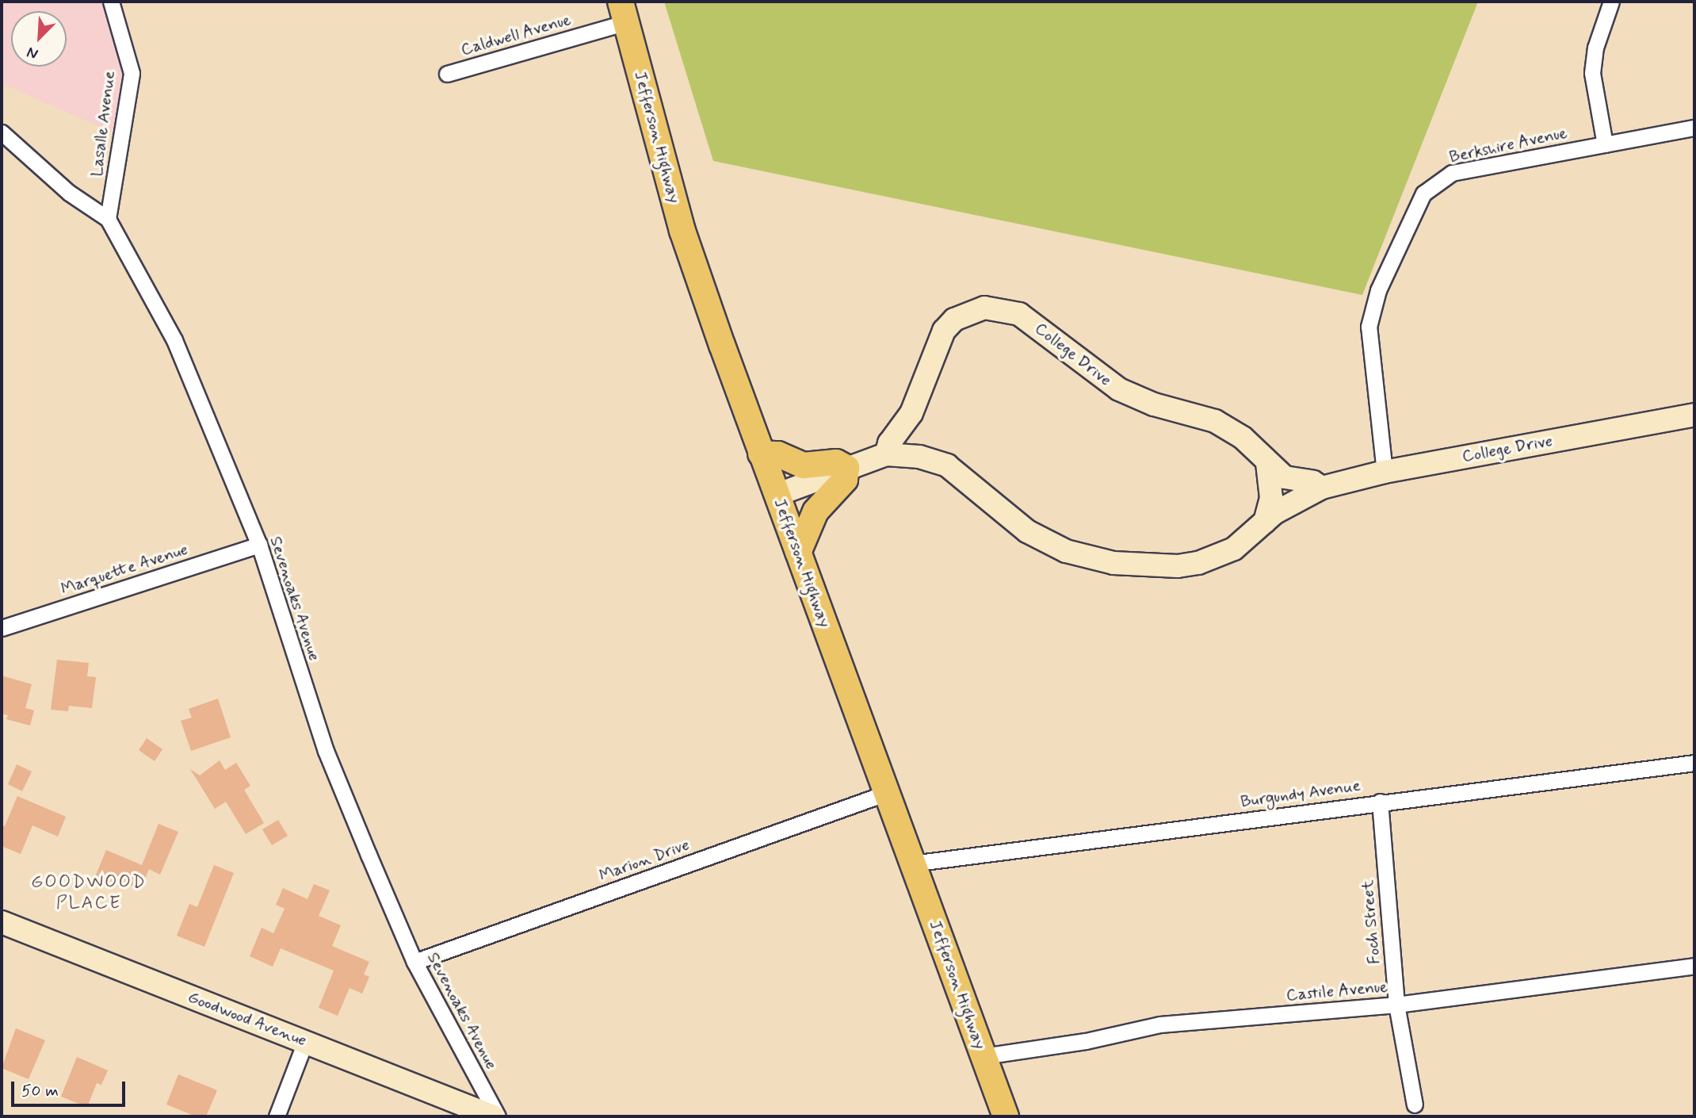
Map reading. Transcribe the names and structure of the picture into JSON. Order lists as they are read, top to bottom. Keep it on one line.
{"streets":{"main road":["Jefferson Highway"],"street":["Caldwell Avenue","Lasalle Avenue","Berkshire Avenue","College Drive","Marquette Avenue","Sevenoaks Avenue","Burgundy Avenue","Marion Drive","Foch Street","Castile Avenue","Goodwood Avenue"]},"crossings":[["Caldwell Avenue","Jefferson Highway"],["Lasalle Avenue","Sevenoaks Avenue"],["Jefferson Highway","College Drive"],["Jefferson Highway","Burgundy Avenue"],["Jefferson Highway","Marion Drive"],["Jefferson Highway","Castile Avenue"],["Berkshire Avenue","College Drive"],["Marquette Avenue","Sevenoaks Avenue"],["Sevenoaks Avenue","Marion Drive"],["Burgundy Avenue","Foch Street"],["Foch Street","Castile Avenue"]],"districts":["GOODWOOD PLACE"],"scale_bar":"50 m","north":"bottom left"}
